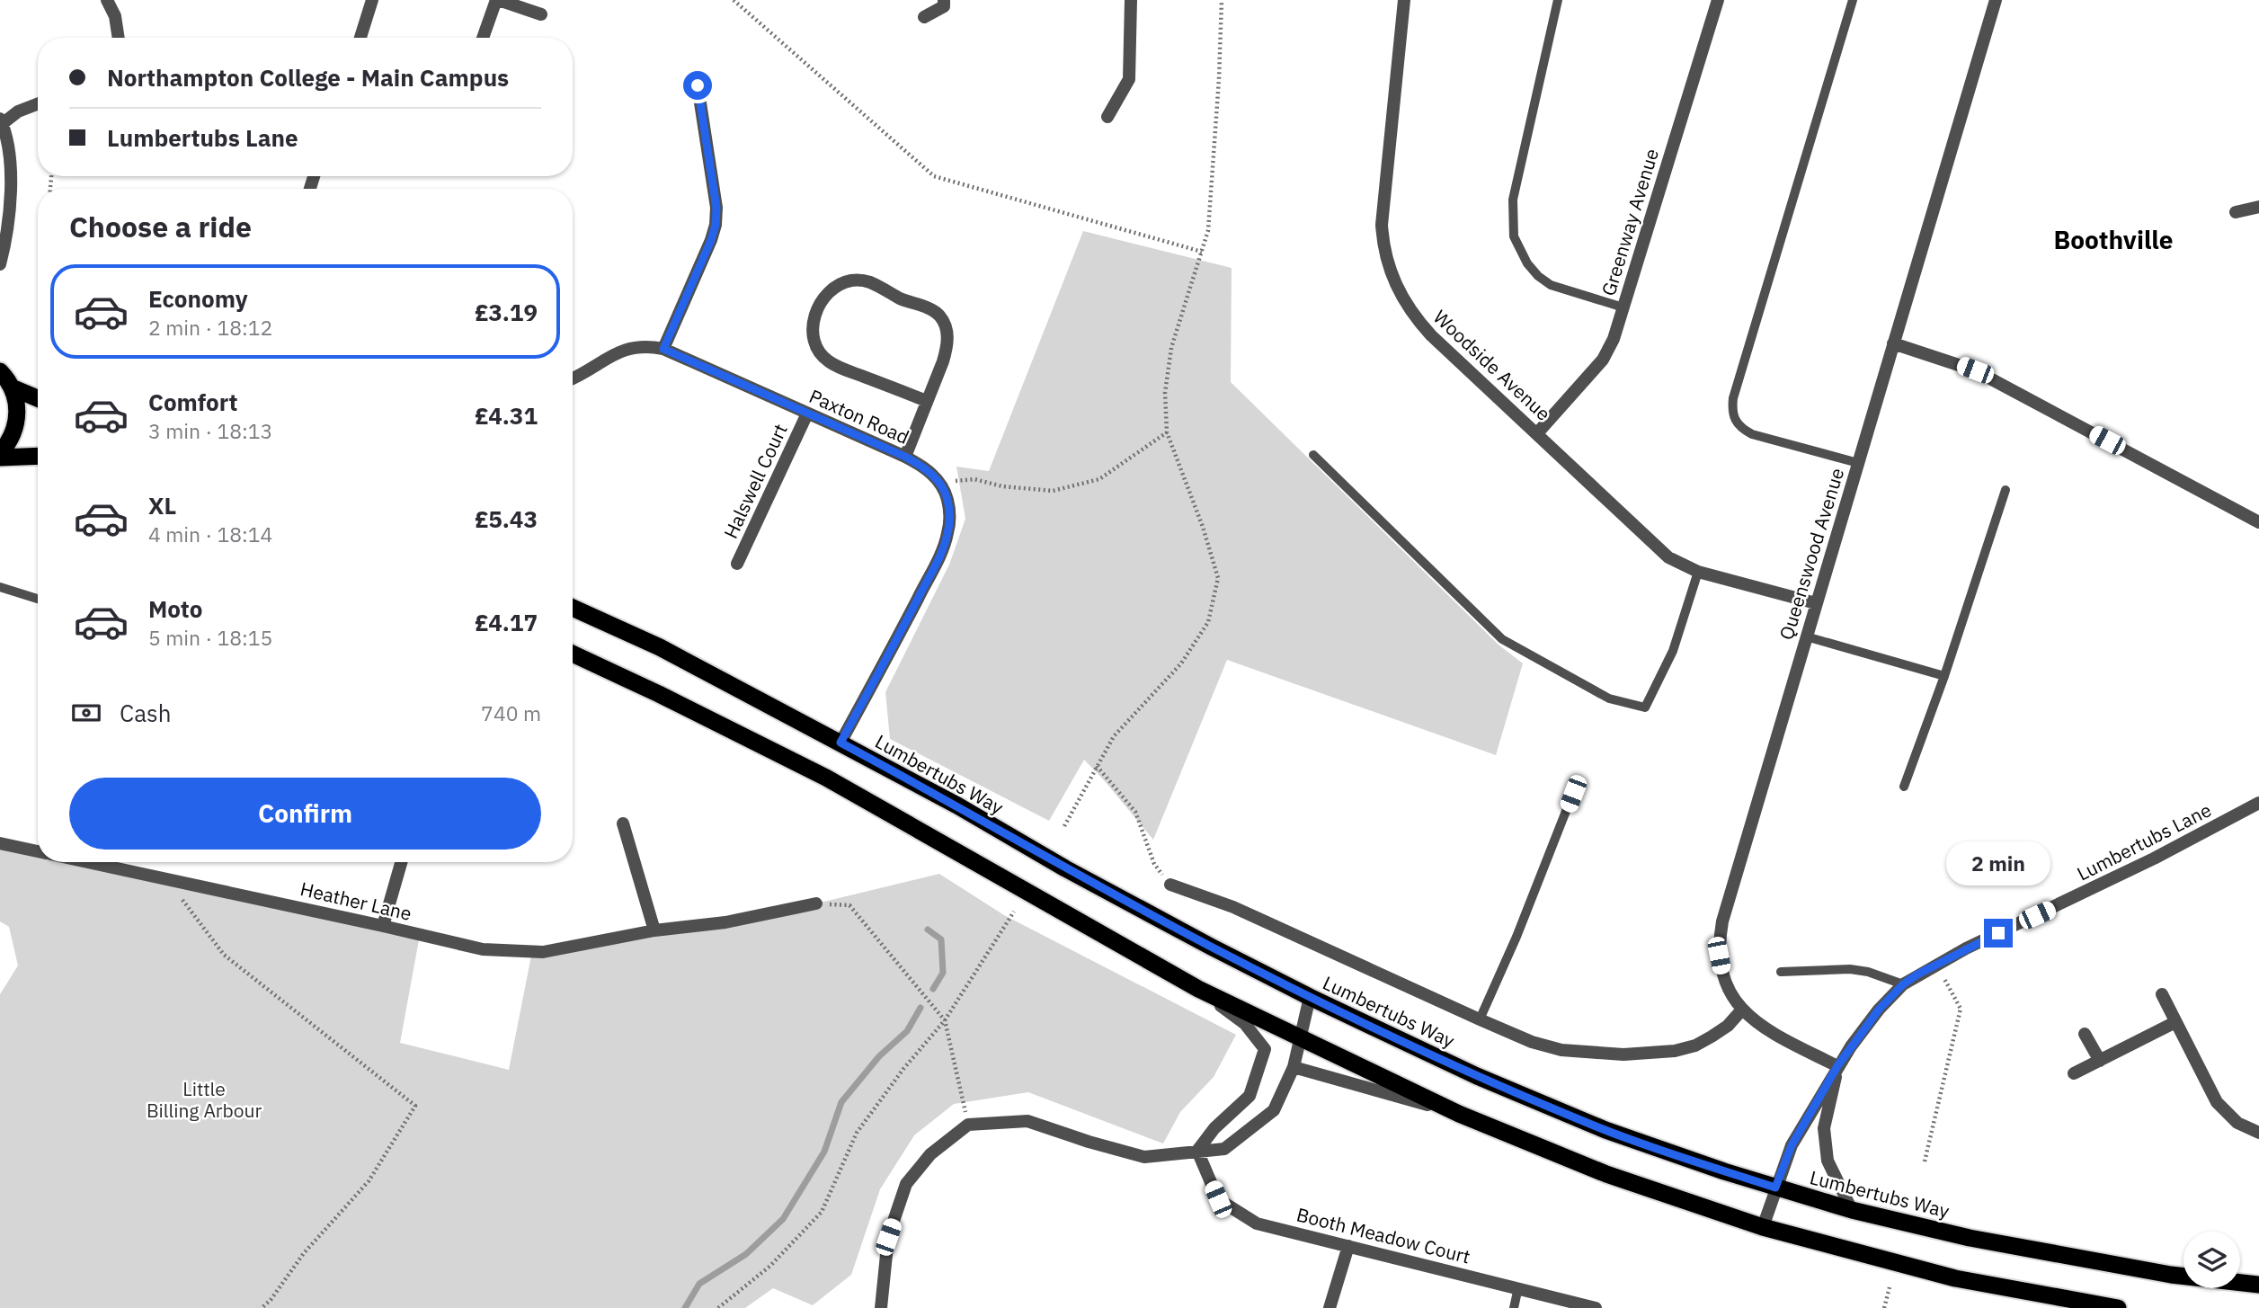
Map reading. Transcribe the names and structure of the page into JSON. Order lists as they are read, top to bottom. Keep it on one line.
{"streets":{"highway":["Lumbertubs Way"],"street":["Greenway Avenue","Woodside Avenue","Paxton Road","Halswell Court","Queenswood Avenue","Lumbertubs Lane","Heather Lane","Booth Meadow Court"]},"crossings":[["Greenway Avenue","Woodside Avenue"],["Woodside Avenue","Queenswood Avenue"],["Paxton Road","Halswell Court"],["Queenswood Avenue","Lumbertubs Way"],["Queenswood Avenue","Lumbertubs Lane"],["Lumbertubs Way","Lumbertubs Lane"]],"districts":["Boothville"],"parks":["Little Billing Arbour"],"page":{"banner":["Northampton College - Main Campus","Lumbertubs Lane"],"heading":"Choose a ride","list":[{"name":"Economy","note":"2 min · 18:12","value":"£3.19"},{"name":"Comfort","note":"3 min · 18:13","value":"£4.31"},{"name":"XL","note":"4 min · 18:14","value":"£5.43"},{"name":"Moto","note":"5 min · 18:15","value":"£4.17"}],"pay":["Cash","740 m"],"buttons":"Confirm","bubble":"2 min"}}
